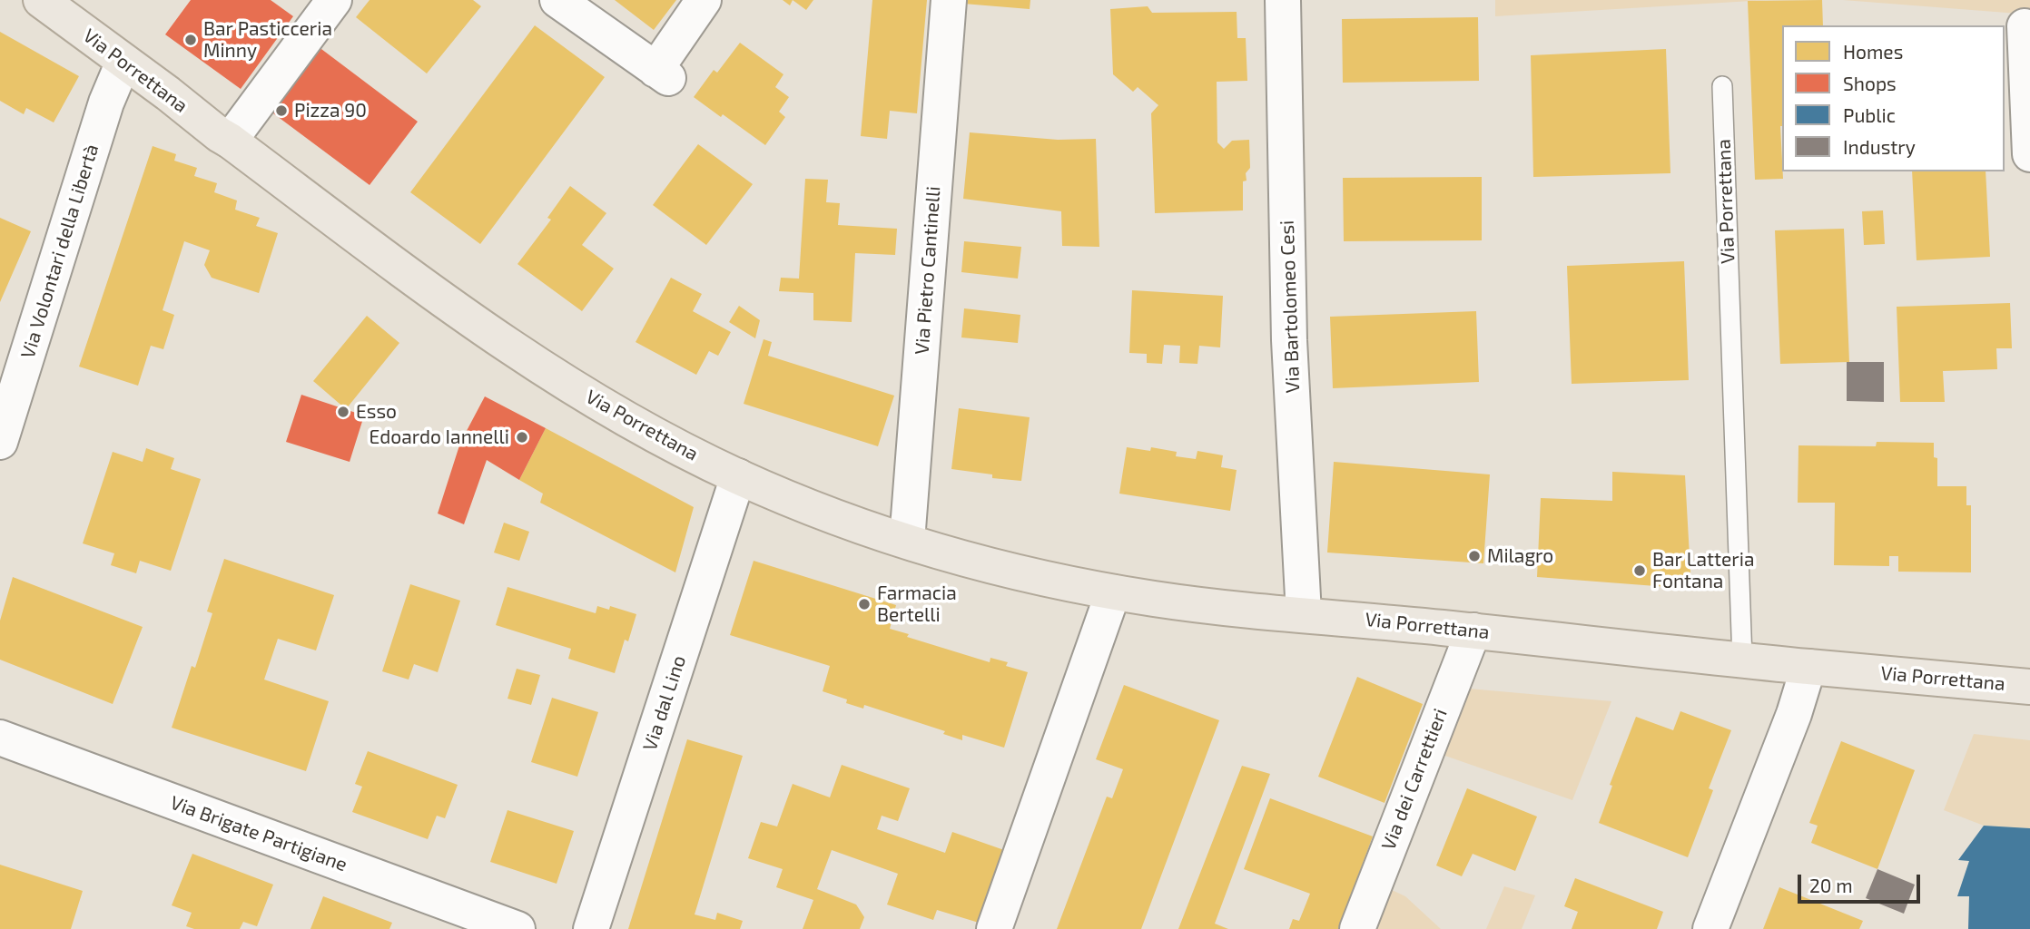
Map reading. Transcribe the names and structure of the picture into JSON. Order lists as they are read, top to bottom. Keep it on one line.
{"streets":{"main road":["Via Porrettana"],"street":["Via Volontari della Libertà","Via Pietro Cantinelli","Via Bartolomeo Cesi","Via dal Lino","Via dei Carrettieri","Via Brigate Partigiane"]},"crossings":[["Via Porrettana","Via Volontari della Libertà"],["Via Porrettana","Via Pietro Cantinelli"],["Via Porrettana","Via Bartolomeo Cesi"],["Via Porrettana","Via dal Lino"],["Via Porrettana","Via dei Carrettieri"]],"places":["Bar Pasticceria Minny","Pizza 90","Esso","Edoardo Iannelli","Milagro","Bar Latteria Fontana","Farmacia Bertelli"],"legend":["Homes","Shops","Public","Industry"],"scale_bar":"20 m"}
